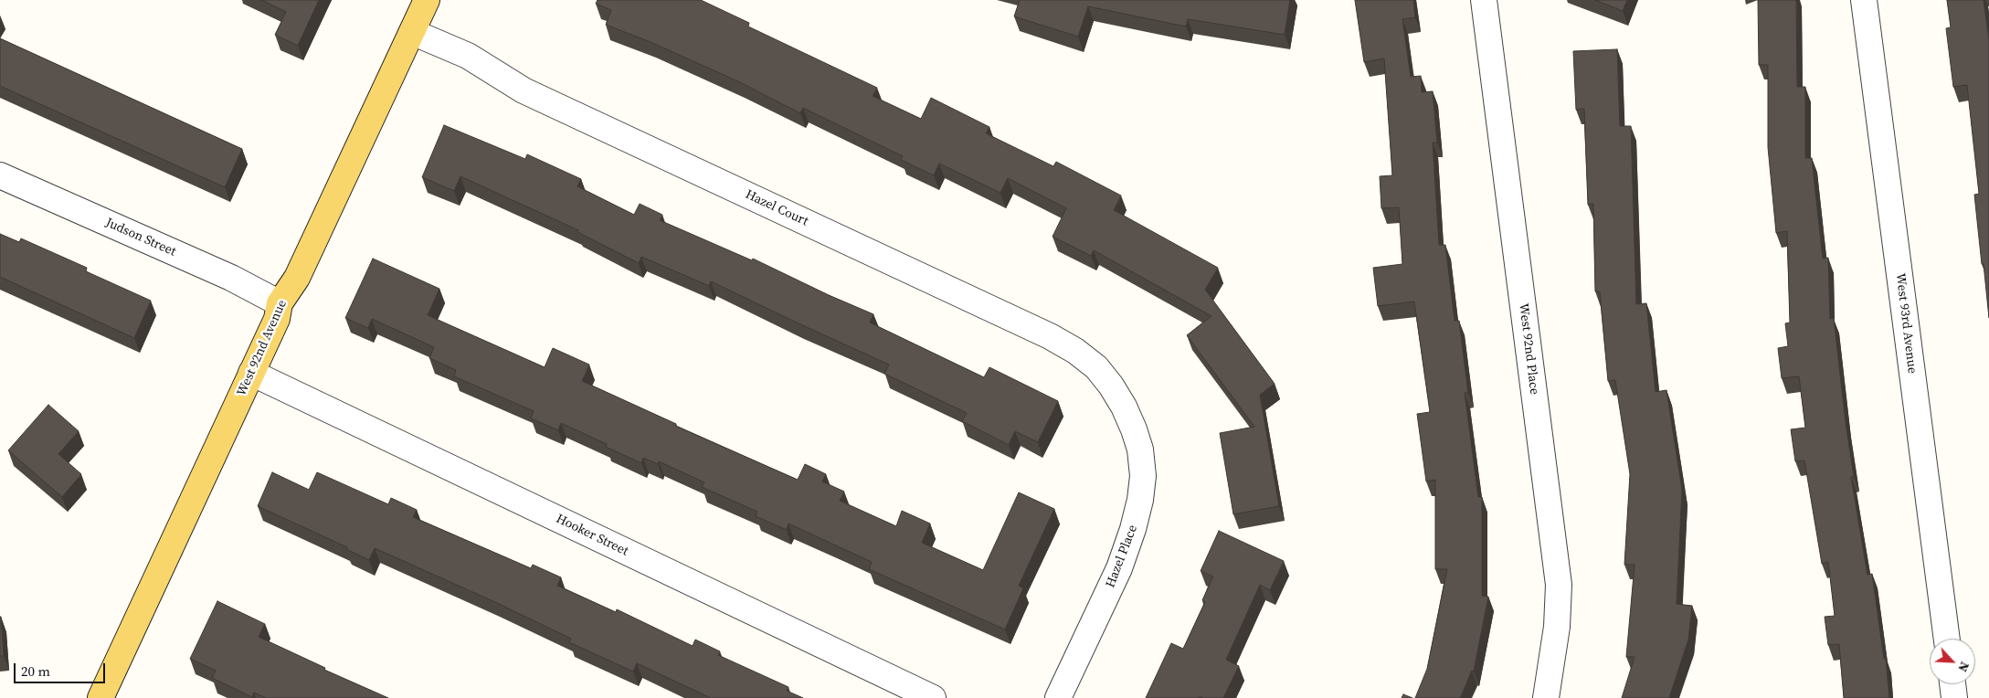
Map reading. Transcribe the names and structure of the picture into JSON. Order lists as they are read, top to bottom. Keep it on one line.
{"streets":{"main road":["West 92nd Avenue"],"street":["Hazel Court","Judson Street","West 93rd Avenue","West 92nd Place","Hooker Street","Hazel Place"]},"crossings":[["Hazel Court","West 92nd Avenue"],["Hazel Court","Hazel Place"],["Judson Street","West 92nd Avenue"],["West 92nd Avenue","Hooker Street"]],"scale_bar":"20 m","north":"bottom right"}
